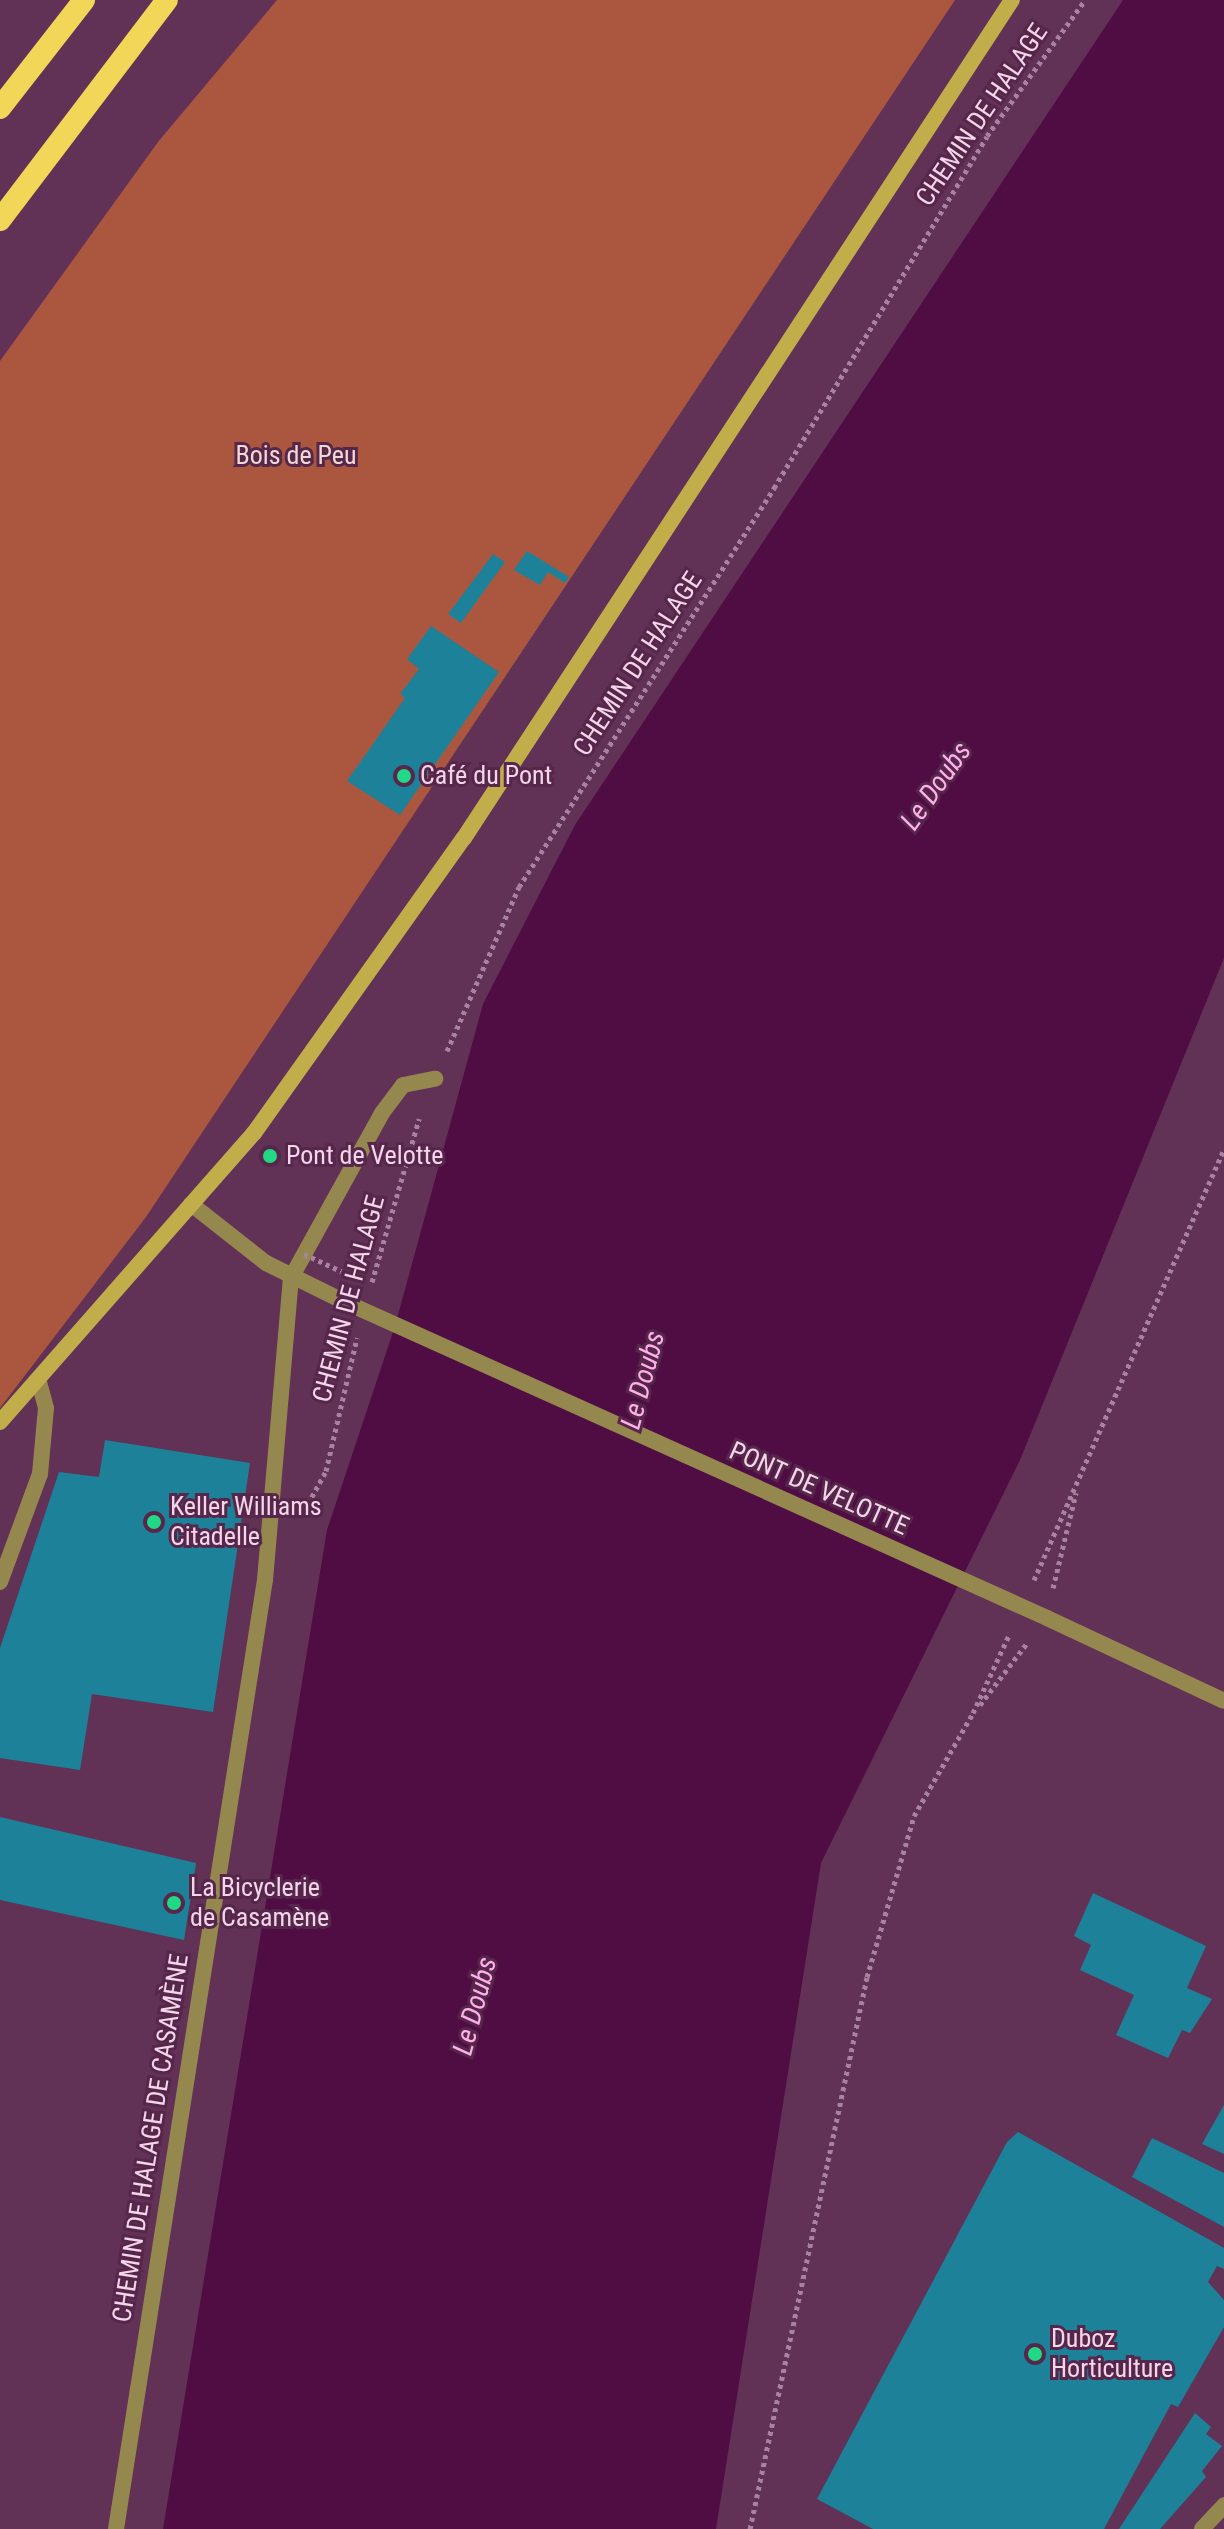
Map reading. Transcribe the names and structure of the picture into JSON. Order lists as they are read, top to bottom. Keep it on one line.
{"streets":{"street":["PONT DE VELOTTE","CHEMIN DE HALAGE DE CASAMÈNE"],"path":["CHEMIN DE HALAGE"]},"crossings":[["PONT DE VELOTTE","CHEMIN DE HALAGE DE CASAMÈNE"]],"water":["Le Doubs"],"parks":["Bois de Peu"],"places":["Café du Pont","Pont de Velotte","Keller Williams Citadelle","La Bicyclerie de Casamène","Duboz Horticulture"]}
